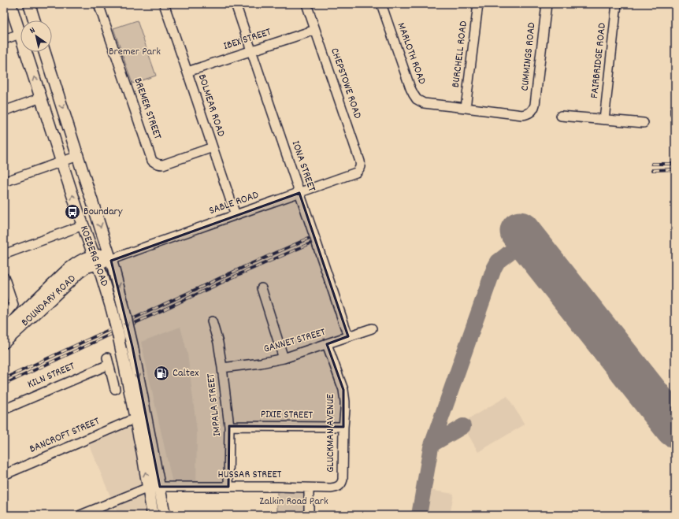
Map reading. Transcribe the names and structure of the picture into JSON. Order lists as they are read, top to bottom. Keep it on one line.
{"streets":{"main road":["KOEBERG ROAD","BOUNDARY ROAD"],"street":["IBEX STREET","MARLOTH ROAD","BURCHELL ROAD","CUMMINGS ROAD","FAIRBRIDGE ROAD","CHEPSTOWE ROAD","BOLMEAR ROAD","BREMER STREET","IONA STREET","SABLE ROAD","GANNET STREET","KILN STREET","IMPALA STREET","PIXIE STREET","GLUCKMAN AVENUE","BANCROFT STREET","HUSSAR STREET"]},"crossings":[["IBEX STREET","CHEPSTOWE ROAD"],["IBEX STREET","BOLMEAR ROAD"],["IBEX STREET","IONA STREET"],["MARLOTH ROAD","BURCHELL ROAD"],["MARLOTH ROAD","CUMMINGS ROAD"],["CHEPSTOWE ROAD","SABLE ROAD"],["BOLMEAR ROAD","BREMER STREET"],["BOLMEAR ROAD","SABLE ROAD"],["IONA STREET","SABLE ROAD"],["IONA STREET","GANNET STREET"],["SABLE ROAD","KOEBERG ROAD"],["KOEBERG ROAD","BOUNDARY ROAD"],["KOEBERG ROAD","BANCROFT STREET"],["KOEBERG ROAD","HUSSAR STREET"],["GANNET STREET","IMPALA STREET"],["GANNET STREET","GLUCKMAN AVENUE"],["IMPALA STREET","PIXIE STREET"],["IMPALA STREET","HUSSAR STREET"],["PIXIE STREET","GLUCKMAN AVENUE"],["GLUCKMAN AVENUE","HUSSAR STREET"]],"parks":["Bremer Park","Zalkin Road Park"],"places":{"bus stop":["Boundary"],"fuel station":["Caltex"]},"north":"top left"}
